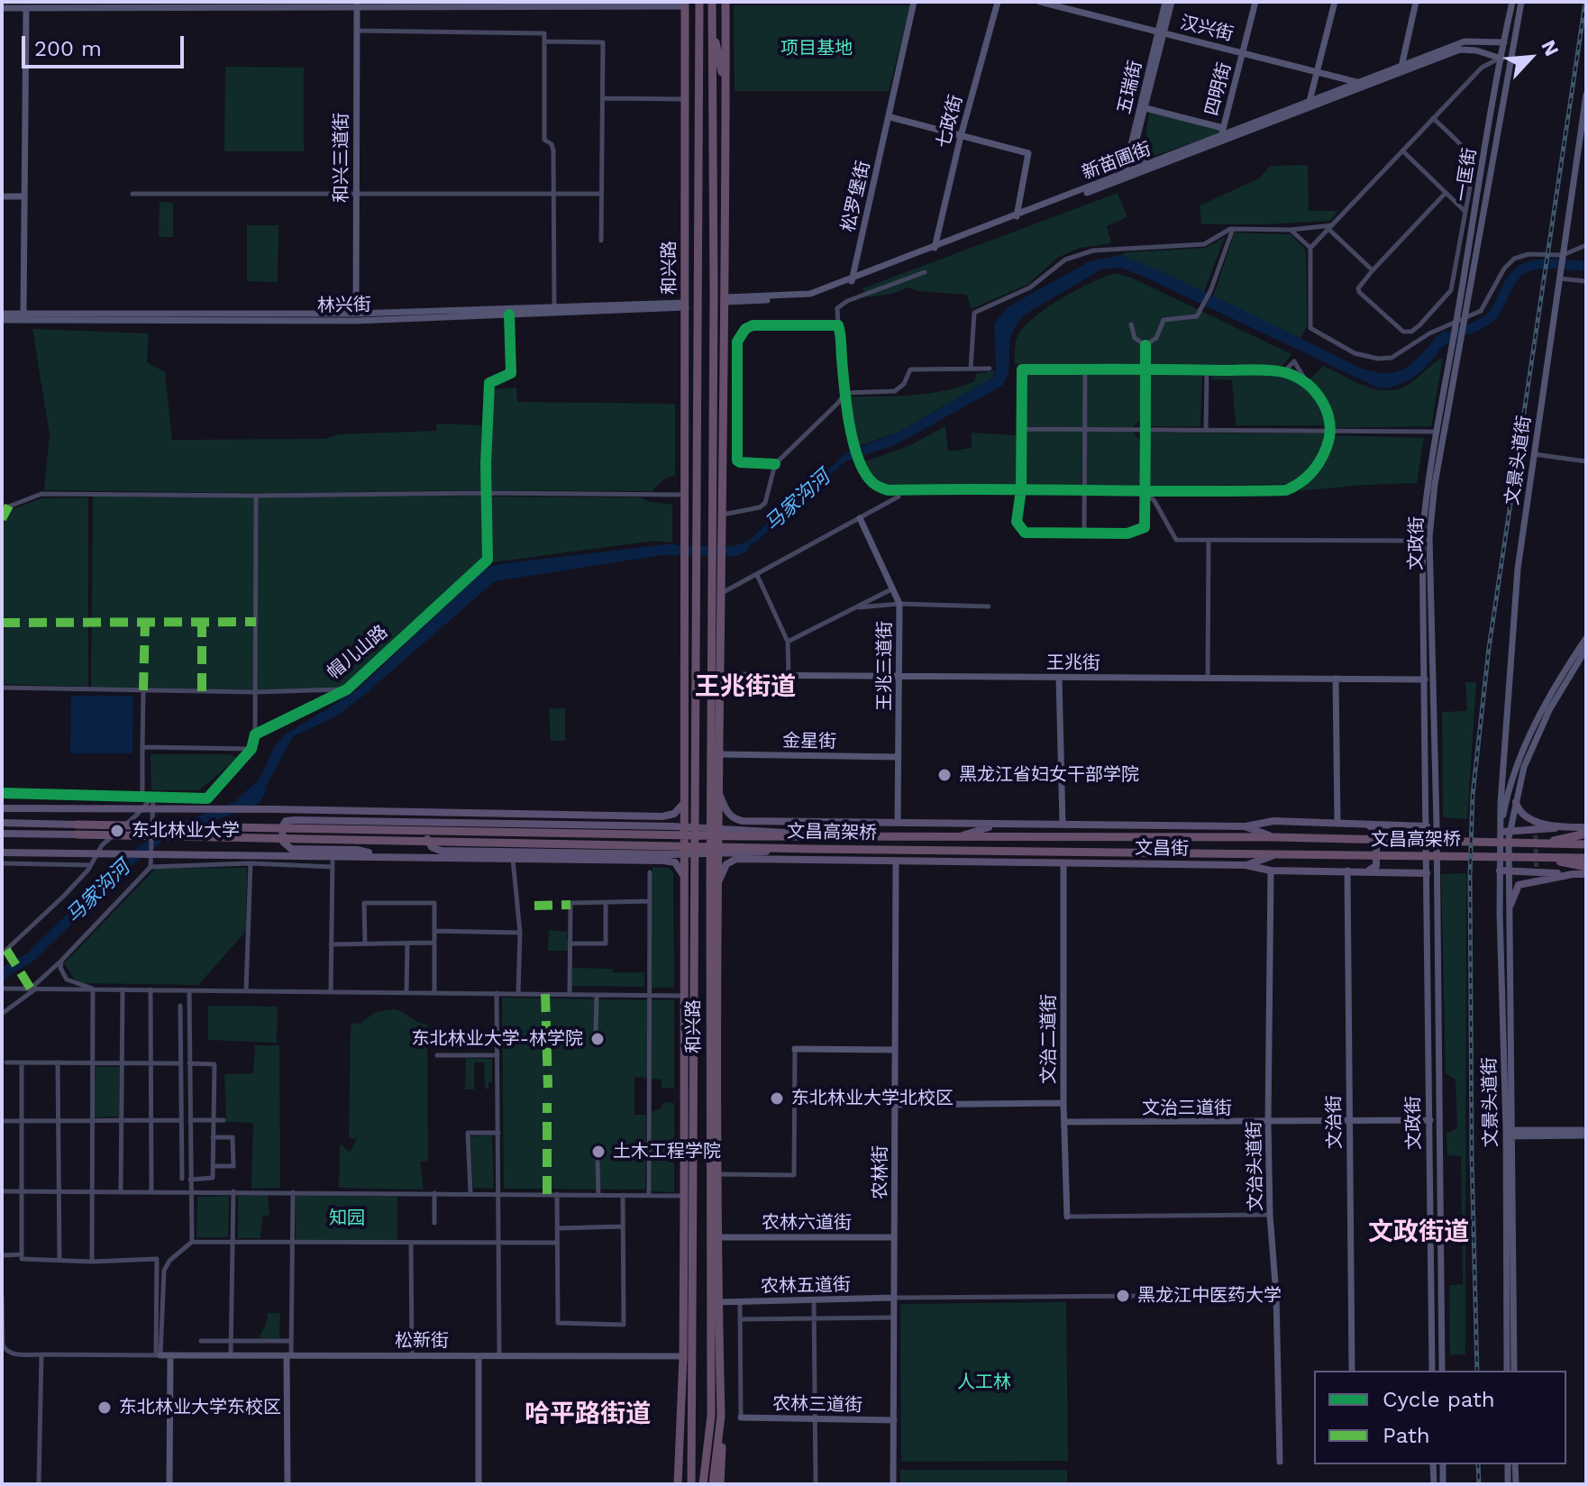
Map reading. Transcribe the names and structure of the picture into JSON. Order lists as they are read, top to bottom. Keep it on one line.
{"streets":{"highway":["和兴路","文昌高架桥"],"main road":["汉兴街","五瑞街","四明街","七政街","和兴三道街","新苗圃街","一匡街","松罗堡街","林兴街","文景头道街","文政街","王兆街","王兆三道街","金星街","文昌街","文治二道街","文治三道街","文治街","文治头道街","农林街","农林六道街","农林五道街","松新街","农林三道街"],"street":["帽儿山路"]},"crossings":[["汉兴街","五瑞街"],["汉兴街","四明街"],["汉兴街","新苗圃街"],["五瑞街","新苗圃街"],["四明街","新苗圃街"],["七政街","新苗圃街"],["和兴三道街","林兴街"],["新苗圃街","一匡街"],["新苗圃街","松罗堡街"],["一匡街","文政街"],["和兴路","林兴街"],["和兴路","王兆街"],["和兴路","金星街"],["和兴路","文昌街"],["和兴路","农林六道街"],["和兴路","农林五道街"],["和兴路","松新街"],["林兴街","帽儿山路"],["文政街","王兆街"],["文政街","文昌街"],["文政街","文治三道街"],["王兆街","王兆三道街"],["王兆三道街","金星街"],["文昌街","文治二道街"],["文昌街","文治街"],["文昌街","文治头道街"],["文昌街","农林街"],["文治二道街","文治三道街"],["文治三道街","文治街"],["文治三道街","文治头道街"],["农林街","农林六道街"],["农林街","农林五道街"],["农林街","农林三道街"]],"districts":["王兆街道","文政街道","哈平路街道"],"water":["马家沟河"],"parks":["项目基地","知园","人工林"],"places":["黑龙江省妇女干部学院","东北林业大学","东北林业大学-林学院","东北林业大学北校区","土木工程学院","黑龙江中医药大学","东北林业大学东校区"],"legend":["Cycle path","Path"],"scale_bar":"200 m","north":"top right"}
